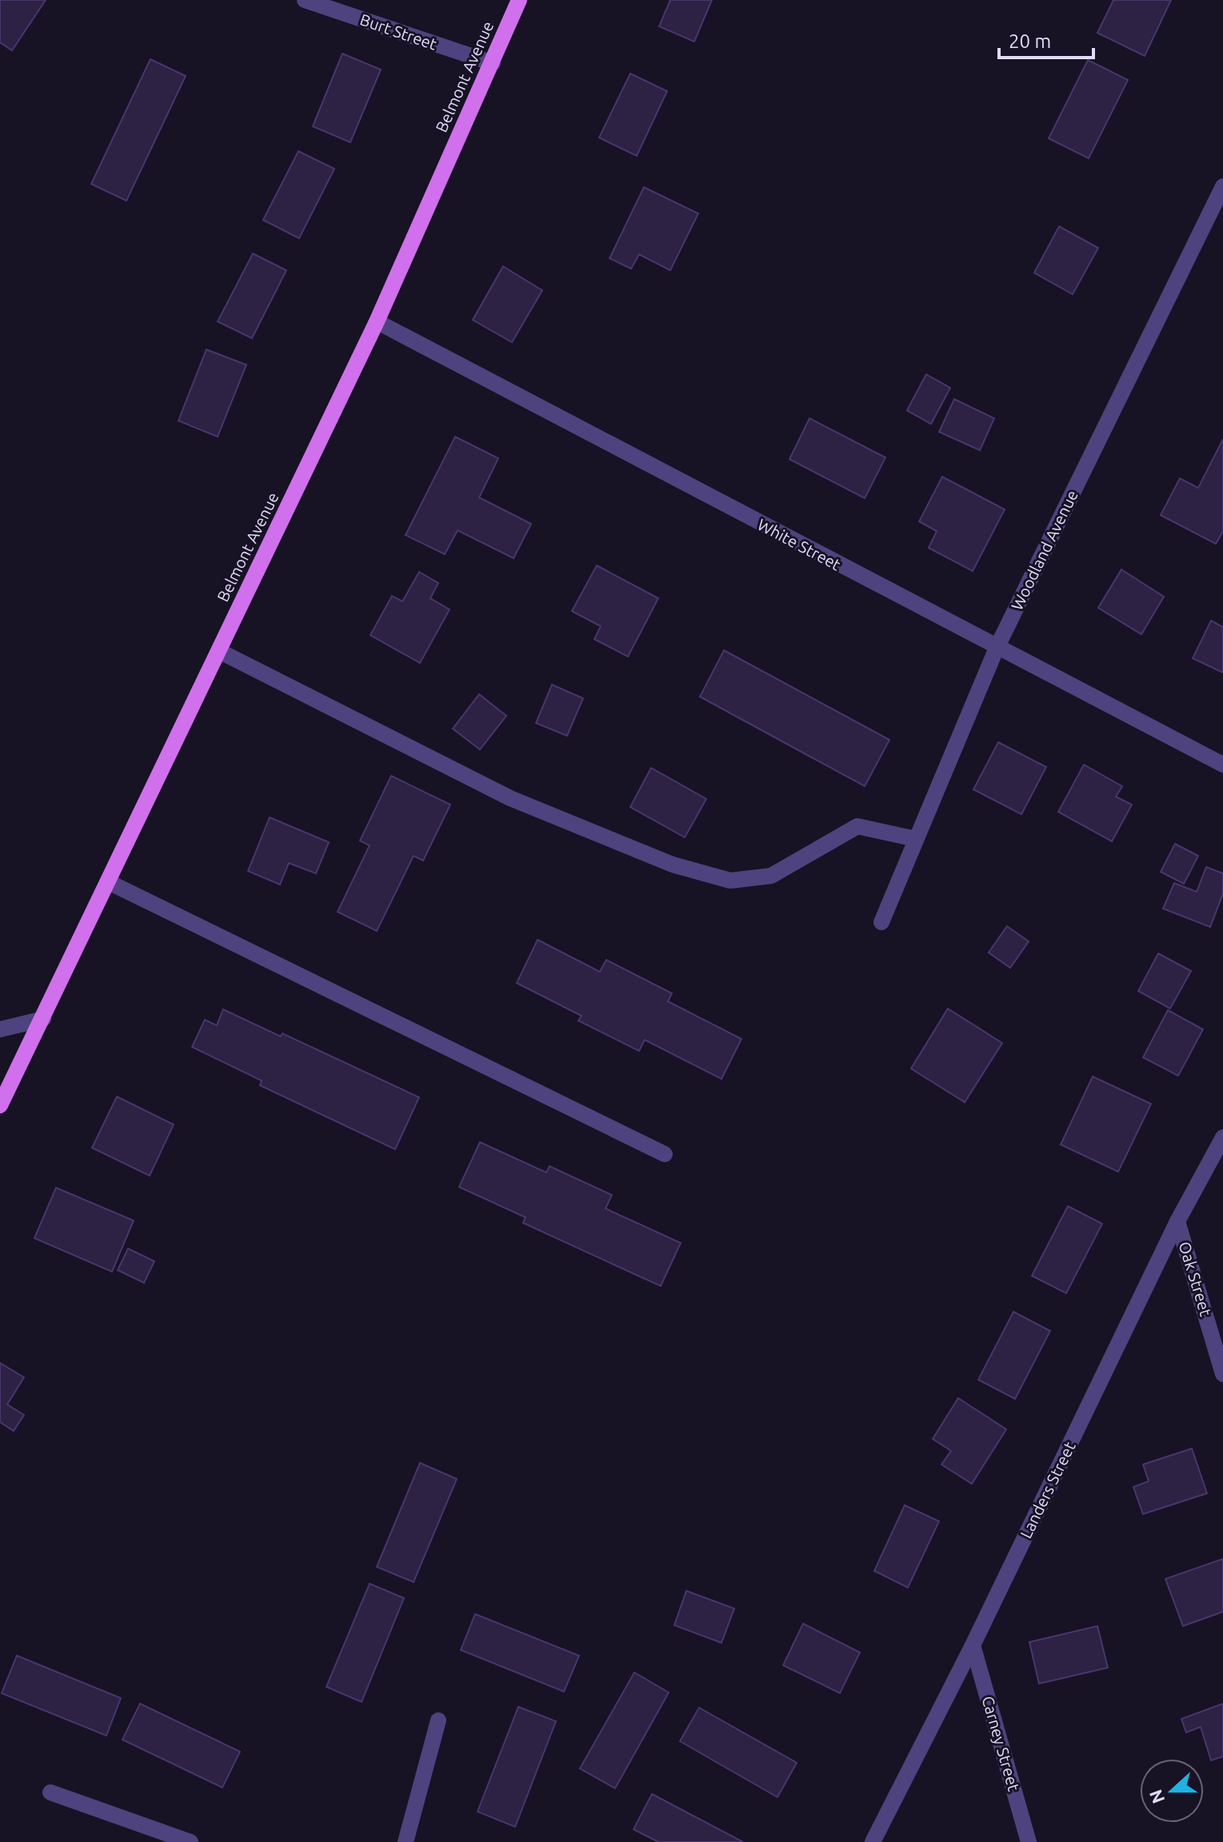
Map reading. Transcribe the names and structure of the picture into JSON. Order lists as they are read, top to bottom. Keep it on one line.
{"streets":{"main road":["Belmont Avenue"],"street":["Burt Street","White Street","Woodland Avenue","Oak Street","Landers Street","Carney Street"]},"crossings":[["Burt Street","Belmont Avenue"],["Belmont Avenue","White Street"],["White Street","Woodland Avenue"],["Oak Street","Landers Street"],["Landers Street","Carney Street"]],"scale_bar":"20 m","north":"left"}
